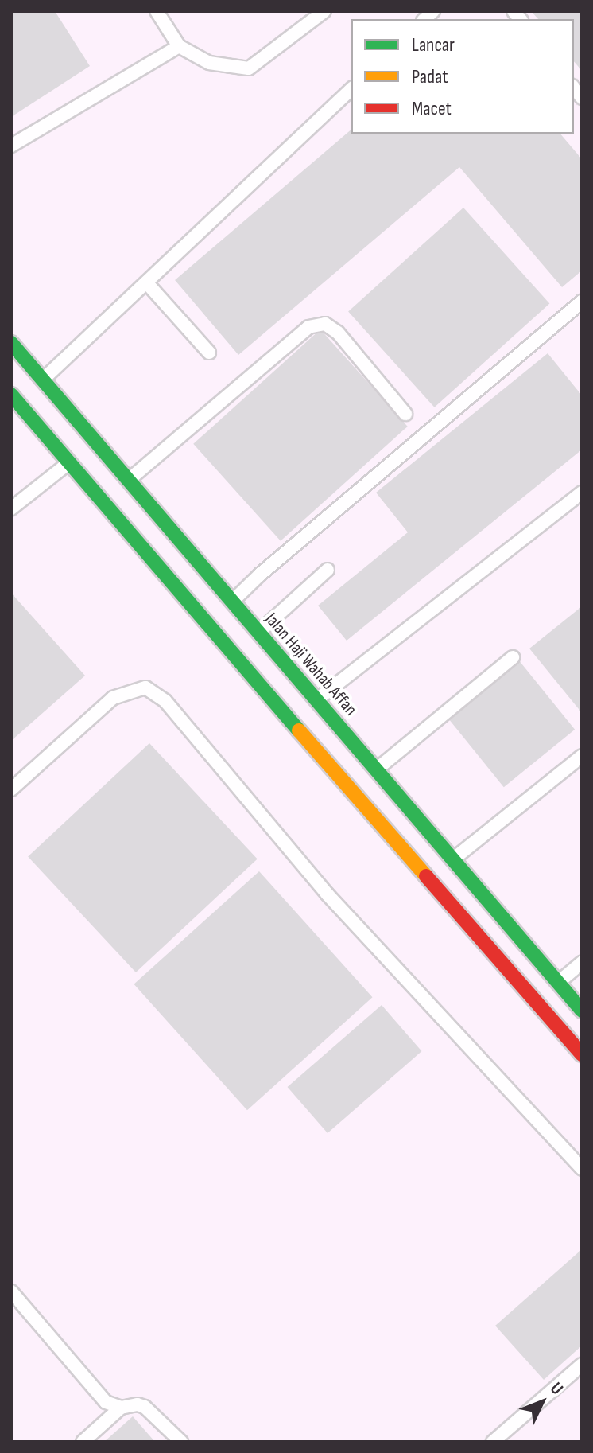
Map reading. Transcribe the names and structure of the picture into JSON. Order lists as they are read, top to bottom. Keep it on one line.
{"streets":{"street":["Jalan Haji Wahab Affan"]},"legend":["Lancar","Padat","Macet"],"north":"top right"}
